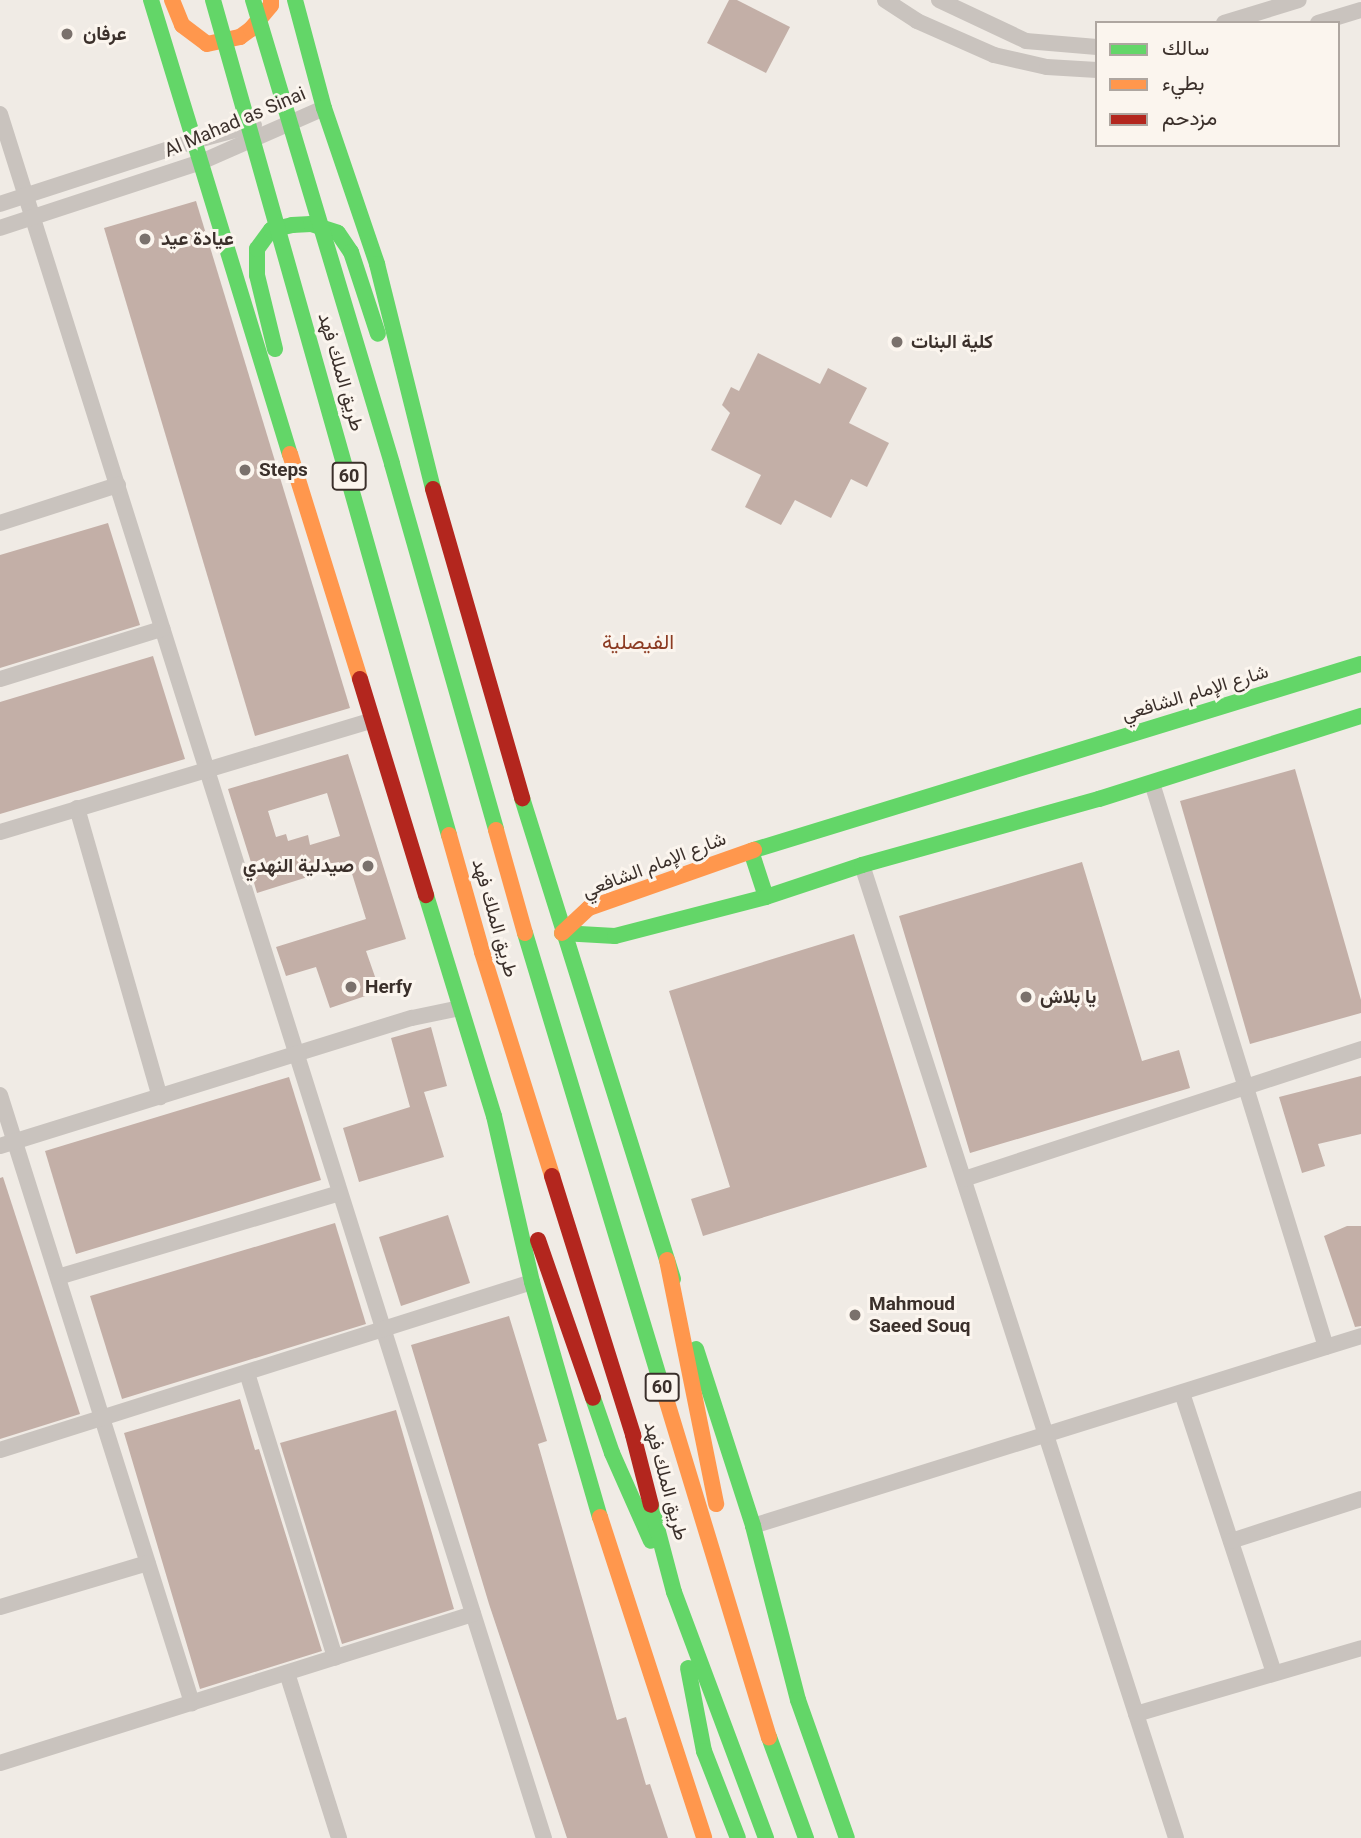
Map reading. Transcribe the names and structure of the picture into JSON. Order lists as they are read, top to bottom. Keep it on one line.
{"streets":{"main road":["طريق الملك فهد","60","شارع الإمام الشافعي"],"street":["Al Mahad as Sinai"]},"districts":["الفيصلية"],"places":["عرفان","عيادة عيد","كلية البنات","Steps","صيدلية النهدي","Herfy","يا بلاش","Mahmoud Saeed Souq"],"legend":["سالك","بطيء","مزدحم"]}
